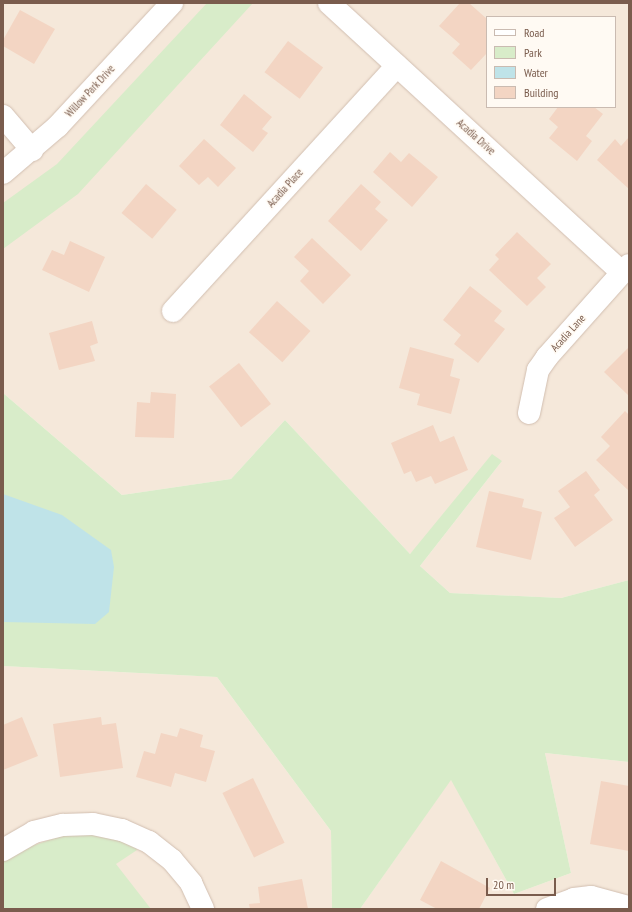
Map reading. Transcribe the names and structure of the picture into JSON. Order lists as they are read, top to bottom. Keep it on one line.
{"streets":{"street":["Willow Park Drive","Acadia Drive","Acadia Place","Acadia Lane"]},"crossings":[["Acadia Drive","Acadia Place"],["Acadia Drive","Acadia Lane"]],"legend":["Road","Park","Water","Building"],"scale_bar":"20 m"}
